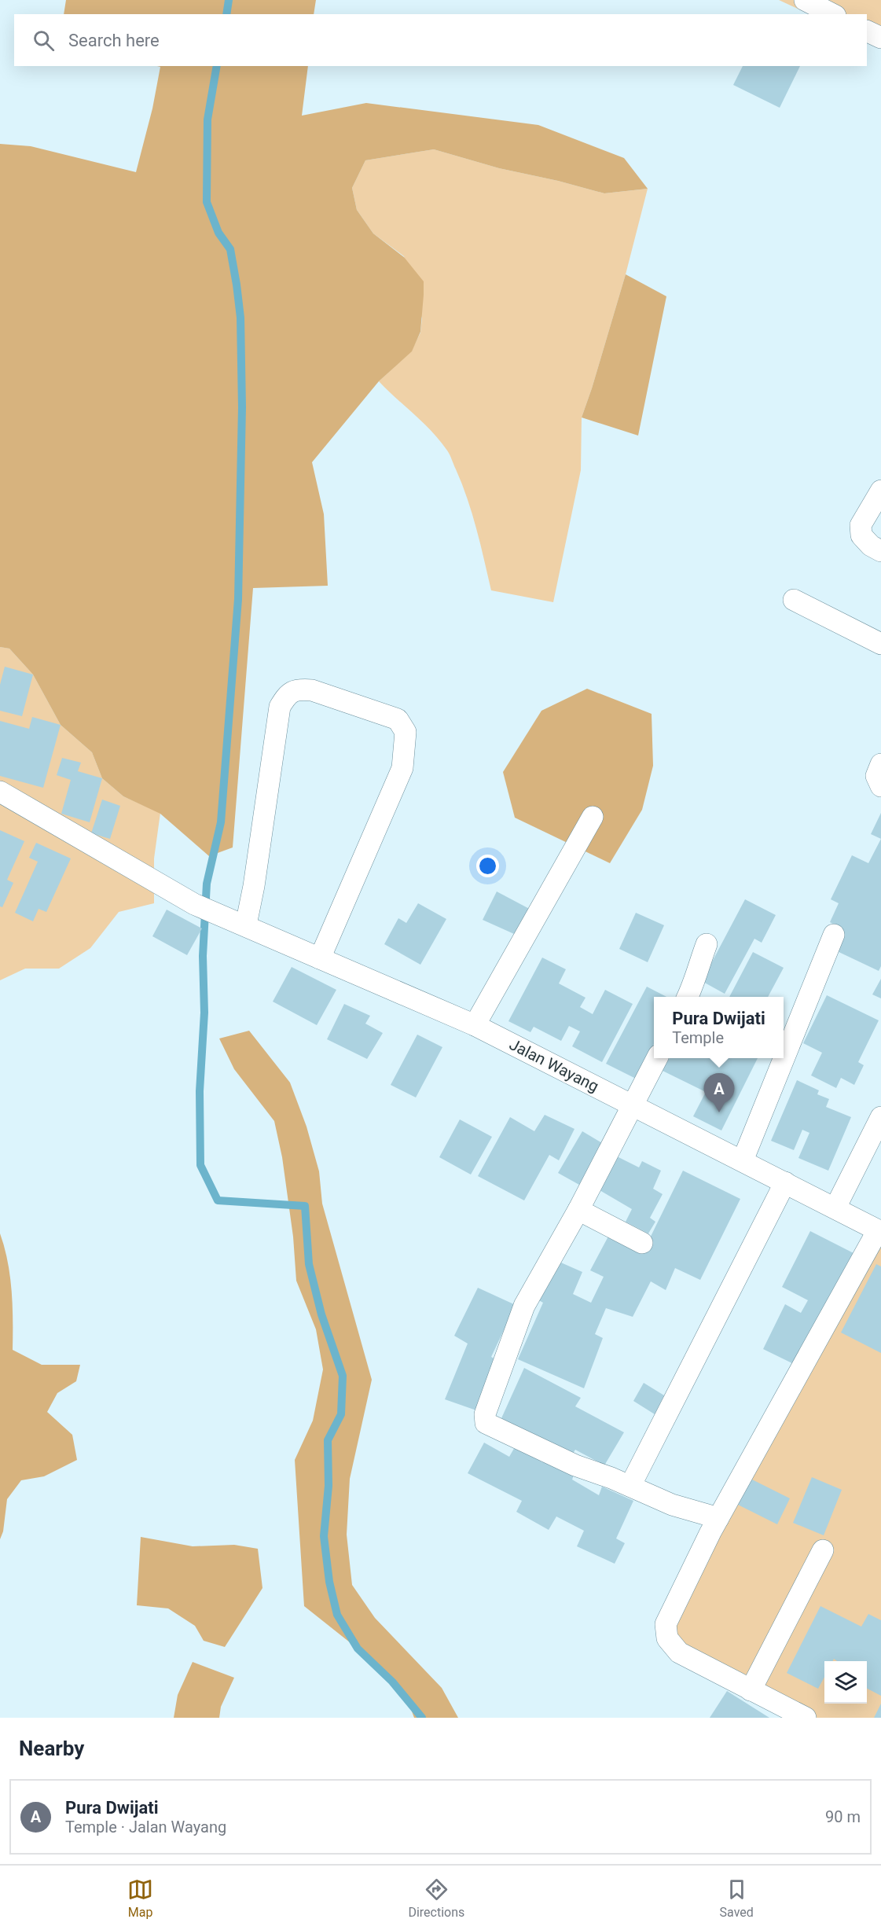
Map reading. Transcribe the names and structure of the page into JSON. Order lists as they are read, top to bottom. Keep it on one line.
{"streets":{"street":["Jalan Wayang"]},"page":{"search":"Search here","popup":["Pura Dwijati","Temple"],"pins":"A","heading":"Nearby","list":[{"mark":"A","name":"Pura Dwijati","note":"Temple · Jalan Wayang","value":"90 m"}],"nav":["Map","Directions","Saved"]}}
